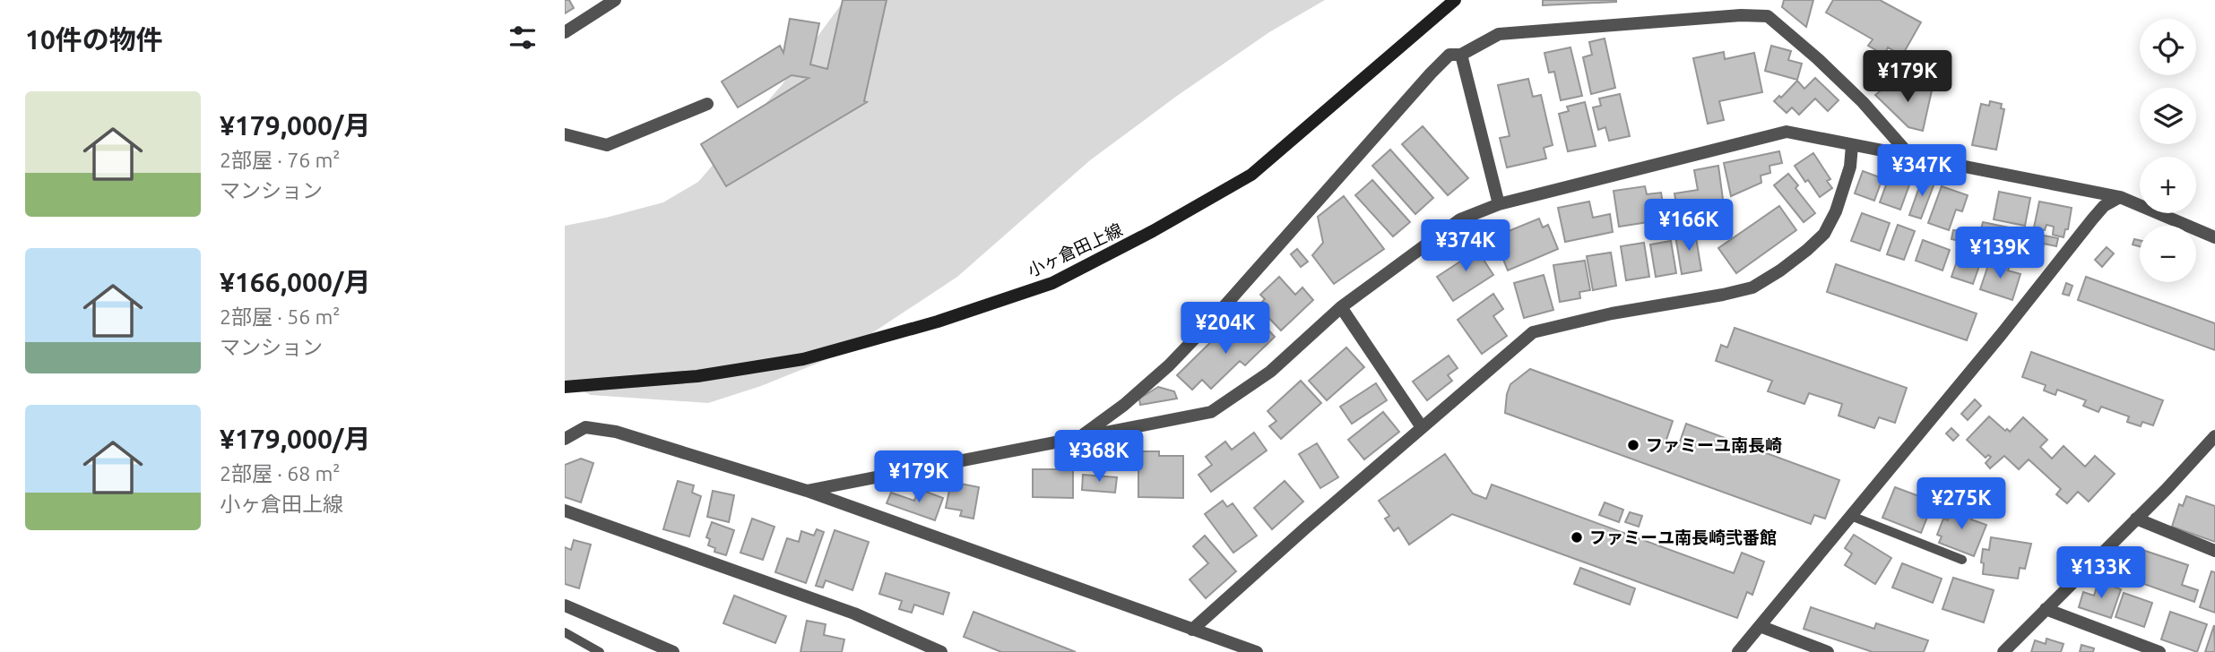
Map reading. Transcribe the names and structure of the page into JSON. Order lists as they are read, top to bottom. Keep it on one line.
{"streets":{"main road":["小ヶ倉田上線"]},"places":["ファミーユ南長崎","ファミーユ南長崎弐番館"],"page":{"heading":"10件の物件","map_buttons":["+","−"],"price":["¥179K","¥347K","¥166K","¥374K","¥139K","¥204K","¥368K","¥179K","¥275K","¥133K"],"list":[{"name":"¥179,000/月","note":"2部屋 · 76 m² · マンション"},{"name":"¥166,000/月","note":"2部屋 · 56 m² · マンション"},{"name":"¥179,000/月","note":"2部屋 · 68 m² · 小ヶ倉田上線"}]}}
